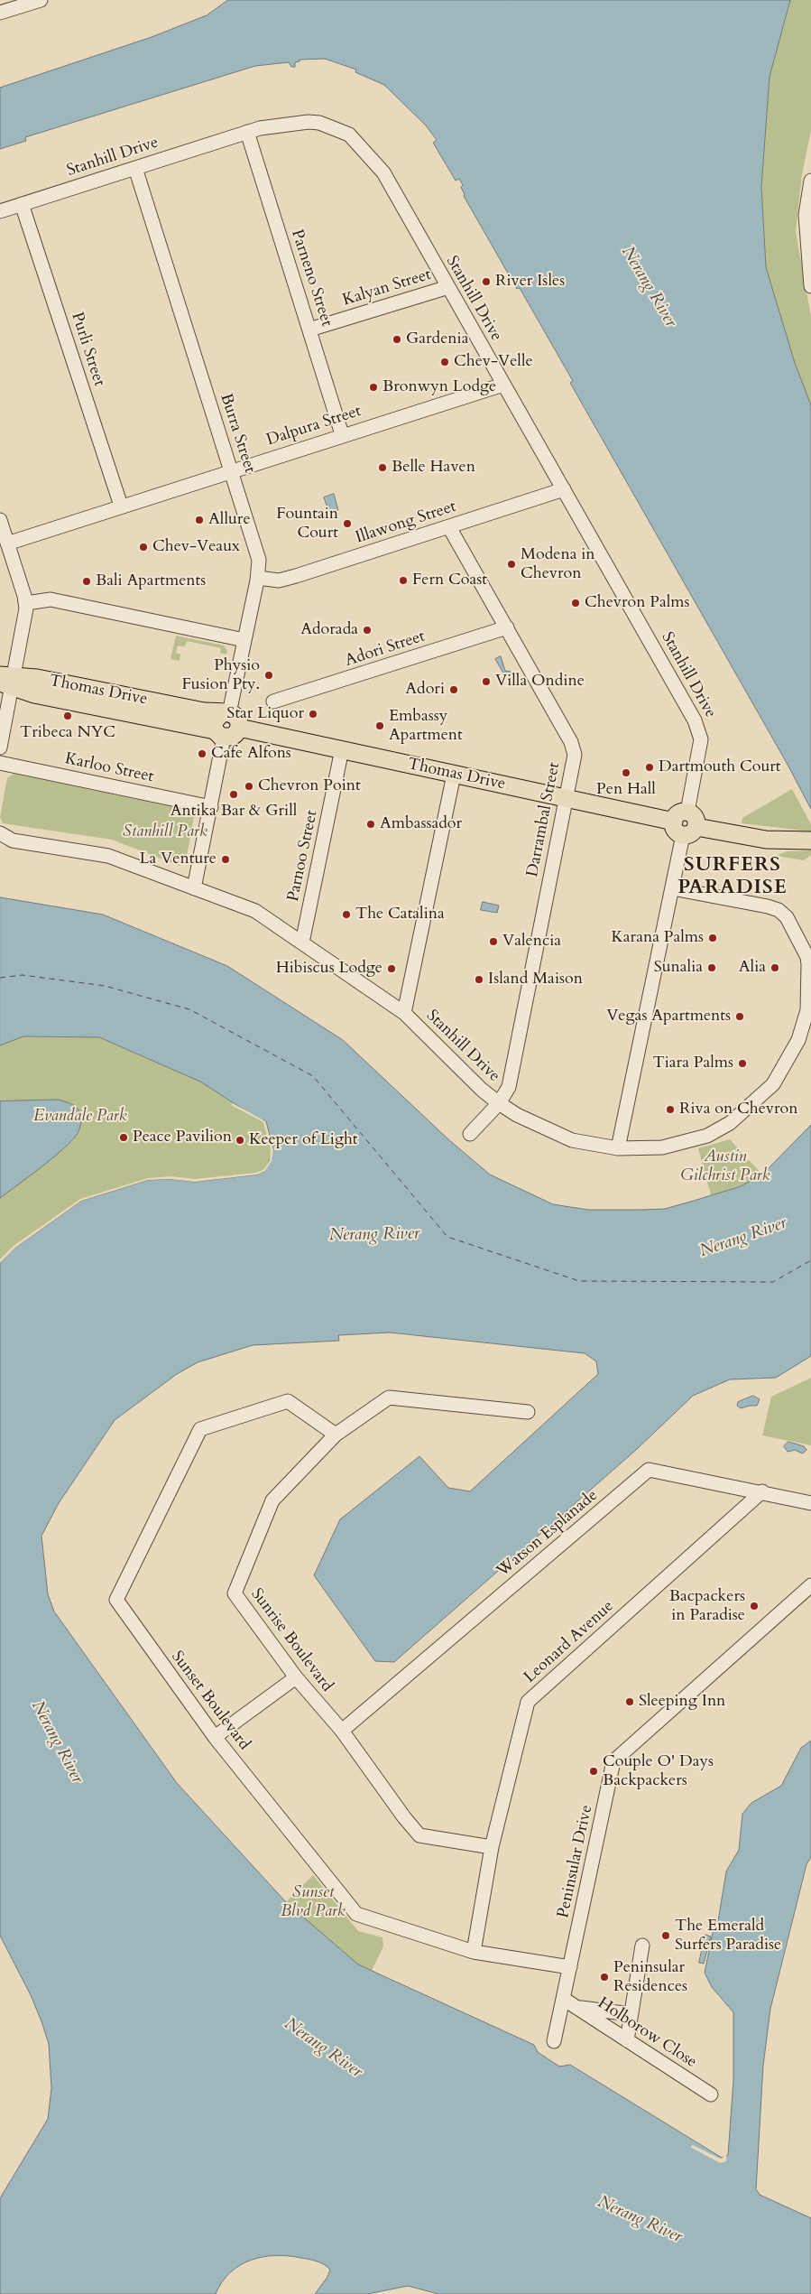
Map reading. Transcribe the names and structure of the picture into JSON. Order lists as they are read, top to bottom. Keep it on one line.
{"streets":{"main road":["Thomas Drive"],"street":["Stanhill Drive","Parneno Street","Kalyan Street","Purli Street","Dalpura Street","Burra Street","Illawong Street","Adori Street","Karloo Street","Darrambal Street","Parnoo Street","Watson Esplanade","Sunrise Boulevard","Leonard Avenue","Sunset Boulevard","Peninsular Drive","Holborow Close"]},"crossings":[["Stanhill Drive","Parneno Street"],["Stanhill Drive","Kalyan Street"],["Stanhill Drive","Purli Street"],["Stanhill Drive","Dalpura Street"],["Stanhill Drive","Burra Street"],["Stanhill Drive","Illawong Street"],["Stanhill Drive","Darrambal Street"],["Stanhill Drive","Parnoo Street"],["Parneno Street","Kalyan Street"],["Parneno Street","Dalpura Street"],["Purli Street","Dalpura Street"],["Dalpura Street","Burra Street"],["Burra Street","Illawong Street"],["Burra Street","Thomas Drive"],["Illawong Street","Darrambal Street"],["Adori Street","Darrambal Street"],["Thomas Drive","Darrambal Street"],["Thomas Drive","Parnoo Street"],["Watson Esplanade","Sunrise Boulevard"],["Watson Esplanade","Leonard Avenue"],["Sunrise Boulevard","Leonard Avenue"],["Sunrise Boulevard","Sunset Boulevard"],["Leonard Avenue","Sunset Boulevard"],["Sunset Boulevard","Peninsular Drive"],["Peninsular Drive","Holborow Close"]],"districts":["SURFERS PARADISE"],"water":["Nerang River"],"parks":["Stanhill Park","Evandale Park","Austin Gilchrist Park","Sunset Blvd Park"],"places":["River Isles","Gardenia","Chev-Velle","Bronwyn Lodge","Belle Haven","Allure","Fountain Court","Chev-Veaux","Modena in Chevron","Fern Coast","Bali Apartments","Chevron Palms","Adorada","Physio Fusion Pty.","Villa Ondine","Adori","Star Liquor","Tribeca NYC","Embassy Apartment","Cafe Alfons","Dartmouth Court","Pen Hall","Chevron Point","Antika Bar & Grill","Ambassador","La Venture","The Catalina","Karana Palms","Valencia","Sunalia","Alia","Hibiscus Lodge","Island Maison","Vegas Apartments","Tiara Palms","Riva on Chevron","Peace Pavilion","Keeper of Light","Bacpackers in Paradise","Sleeping Inn","Couple O' Days Backpackers","The Emerald Surfers Paradise","Peninsular Residences"]}
